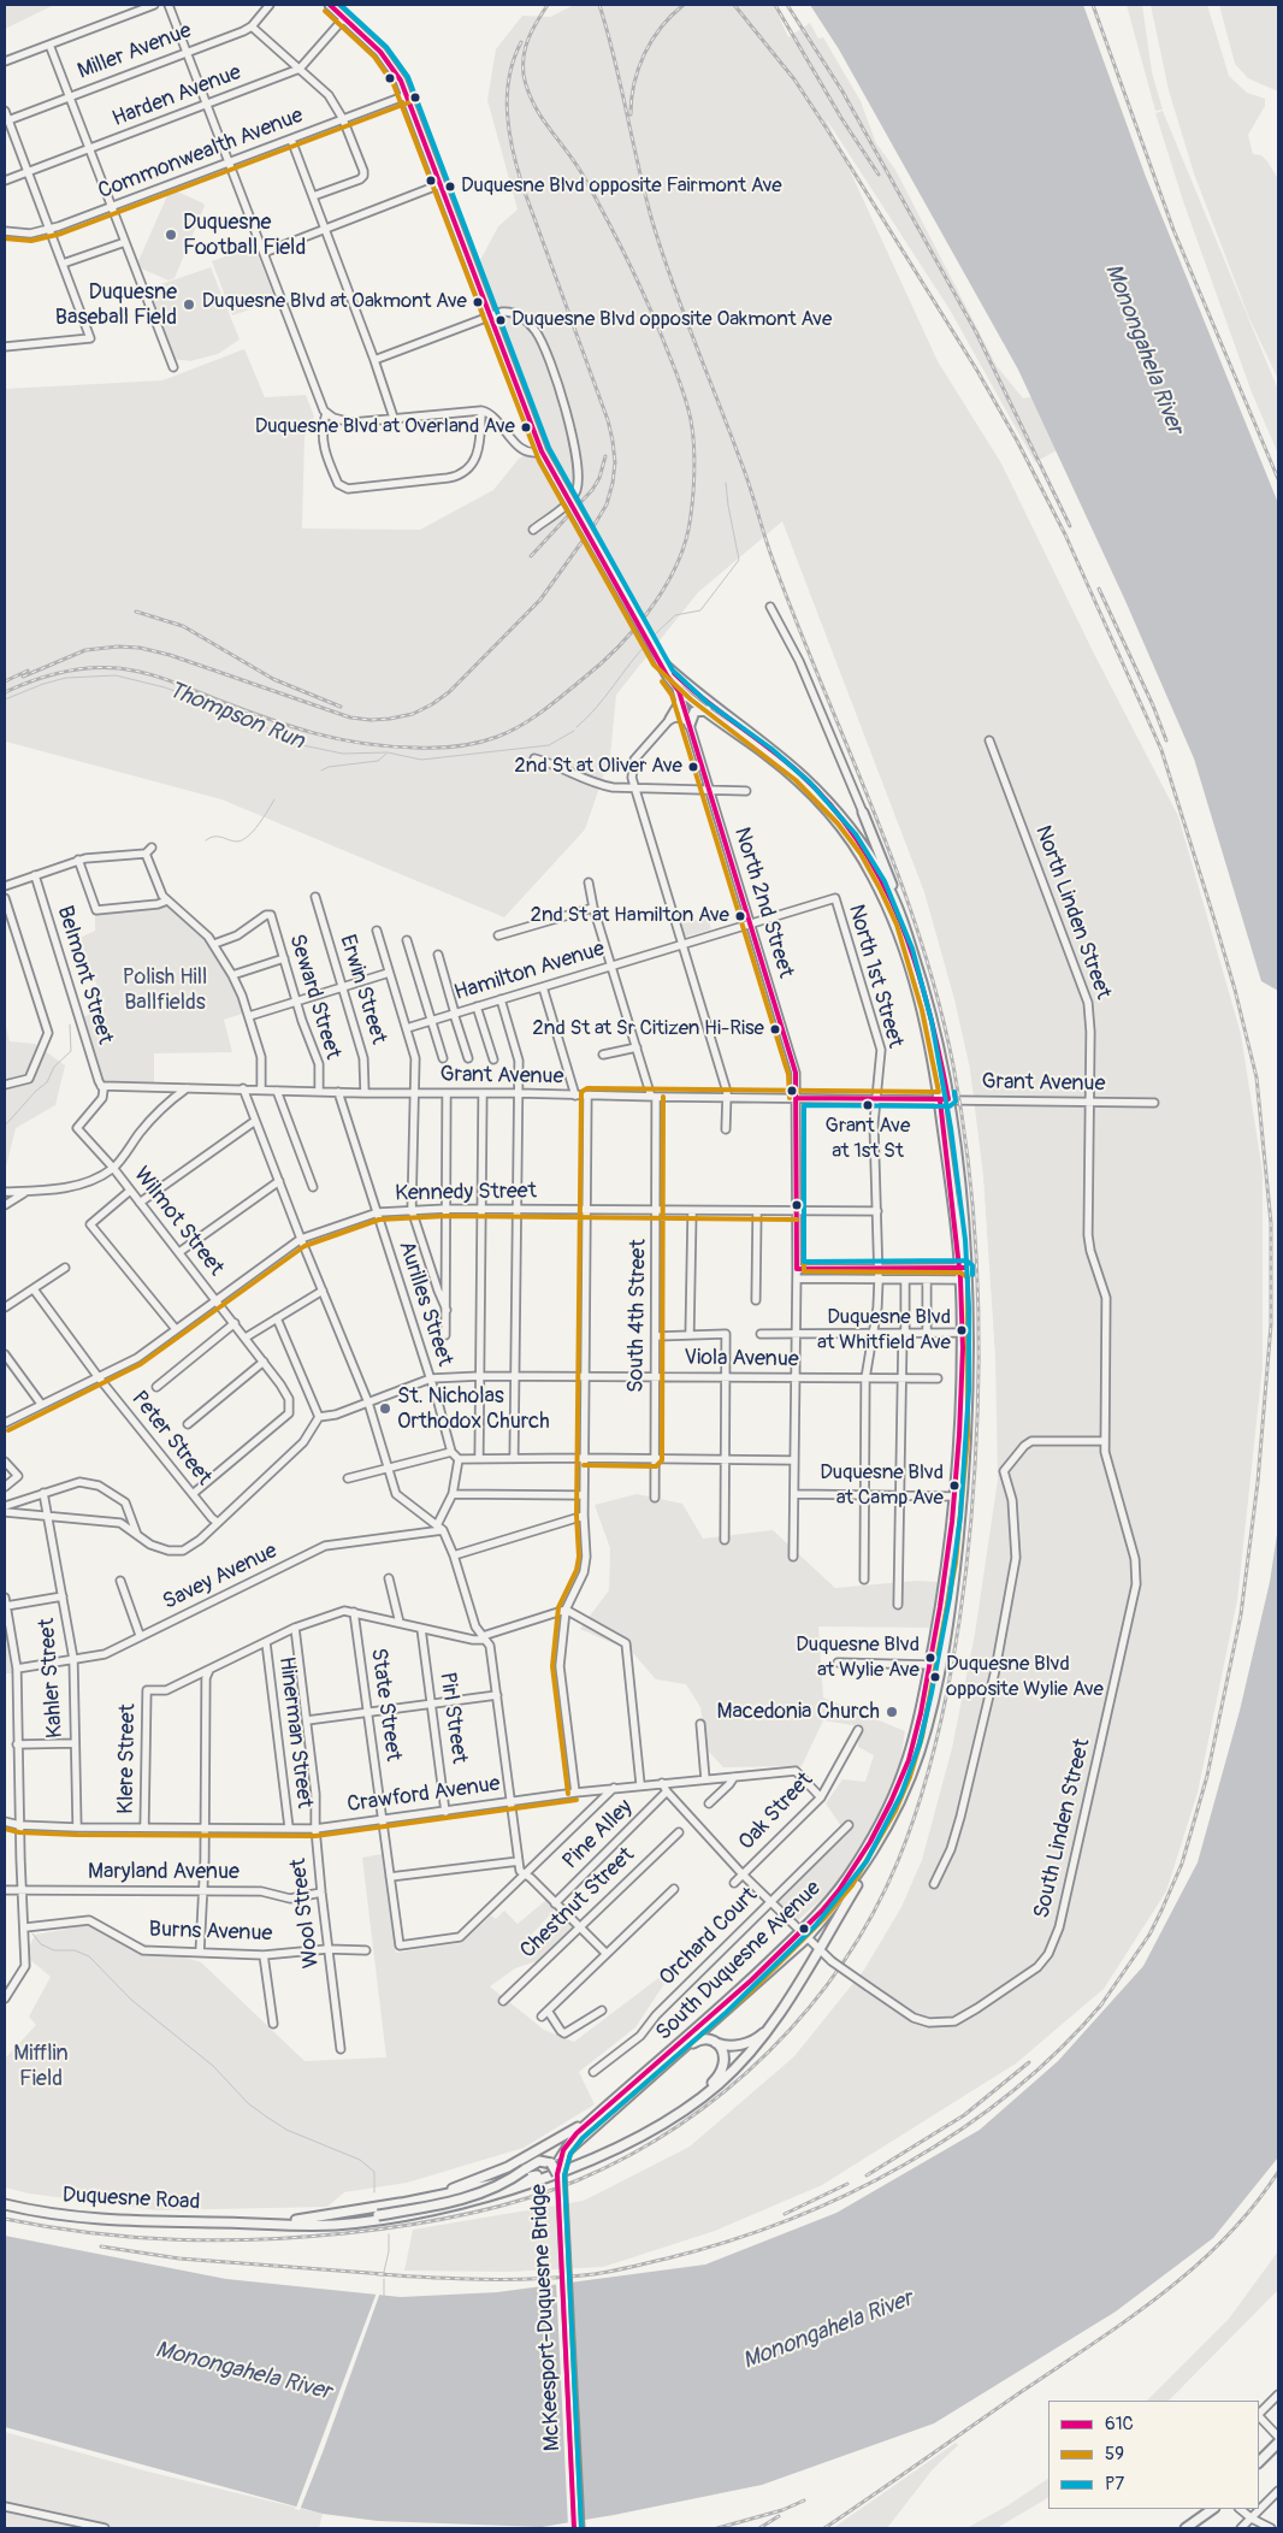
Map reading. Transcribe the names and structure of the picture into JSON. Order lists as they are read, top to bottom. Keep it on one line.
{"streets":{"main road":["South Duquesne Avenue","Duquesne Road","McKeesport-Duquesne Bridge"],"street":["Miller Avenue","Harden Avenue","Commonwealth Avenue","North 2nd Street","North Linden Street","Hamilton Avenue","Belmont Street","North 1st Street","Erwin Street","Seward Street","Grant Avenue","Kennedy Street","Wilmot Street","Aurilles Street","South 4th Street","Viola Avenue","Peter Street","Savey Avenue","Kahler Street","State Street","Pirl Street","Hinerman Street","Klere Street","Crawford Avenue","Oak Street","South Linden Street","Pine Alley","Maryland Avenue","Chestnut Street","Wool Street","Burns Avenue","Orchard Court"]},"crossings":[["North 2nd Street","Hamilton Avenue"],["North 2nd Street","Grant Avenue"],["North 2nd Street","Kennedy Street"],["North 2nd Street","Viola Avenue"],["North Linden Street","Grant Avenue"],["North Linden Street","South Linden Street"],["Hamilton Avenue","North 1st Street"],["Hamilton Avenue","South 4th Street"],["Belmont Street","Grant Avenue"],["Belmont Street","Wilmot Street"],["North 1st Street","Grant Avenue"],["North 1st Street","Kennedy Street"],["North 1st Street","Viola Avenue"],["Erwin Street","Grant Avenue"],["Seward Street","Grant Avenue"],["Grant Avenue","Wilmot Street"],["Grant Avenue","Aurilles Street"],["Grant Avenue","South 4th Street"],["Grant Avenue","South Linden Street"],["Grant Avenue","South Duquesne Avenue"],["Kennedy Street","Wilmot Street"],["Kennedy Street","Aurilles Street"],["Kennedy Street","South 4th Street"],["Kennedy Street","Peter Street"],["Wilmot Street","Peter Street"],["Aurilles Street","Viola Avenue"],["South 4th Street","Viola Avenue"],["Savey Avenue","Kahler Street"],["Kahler Street","Crawford Avenue"],["State Street","Crawford Avenue"],["Pirl Street","Crawford Avenue"],["Hinerman Street","Crawford Avenue"],["Klere Street","Crawford Avenue"],["Crawford Avenue","Oak Street"],["Crawford Avenue","South Linden Street"],["Crawford Avenue","Wool Street"],["Oak Street","South Linden Street"],["South Linden Street","Pine Alley"],["South Linden Street","Orchard Court"],["South Linden Street","South Duquesne Avenue"],["Maryland Avenue","Wool Street"],["Wool Street","Burns Avenue"],["South Duquesne Avenue","McKeesport-Duquesne Bridge"]],"water":["Monongahela River","Thompson Run"],"parks":["Polish Hill Ballfields","Mifflin Field"],"places":["Duquesne Blvd opposite Fairmont Ave","Duquesne Football Field","Duquesne Blvd at Oakmont Ave","Duquesne Baseball Field","Duquesne Blvd opposite Oakmont Ave","Duquesne Blvd at Overland Ave","2nd St at Oliver Ave","2nd St at Hamilton Ave","2nd St at Sr Citizen Hi-Rise","Grant Ave at 1st St","Duquesne Blvd at Whitfield Ave","St. Nicholas Orthodox Church","Duquesne Blvd at Camp Ave","Duquesne Blvd at Wylie Ave","Duquesne Blvd opposite Wylie Ave","Macedonia Church"],"lines":["transit line 61C","transit line P7","transit line 59"],"legend":["61C","59","P7"]}
